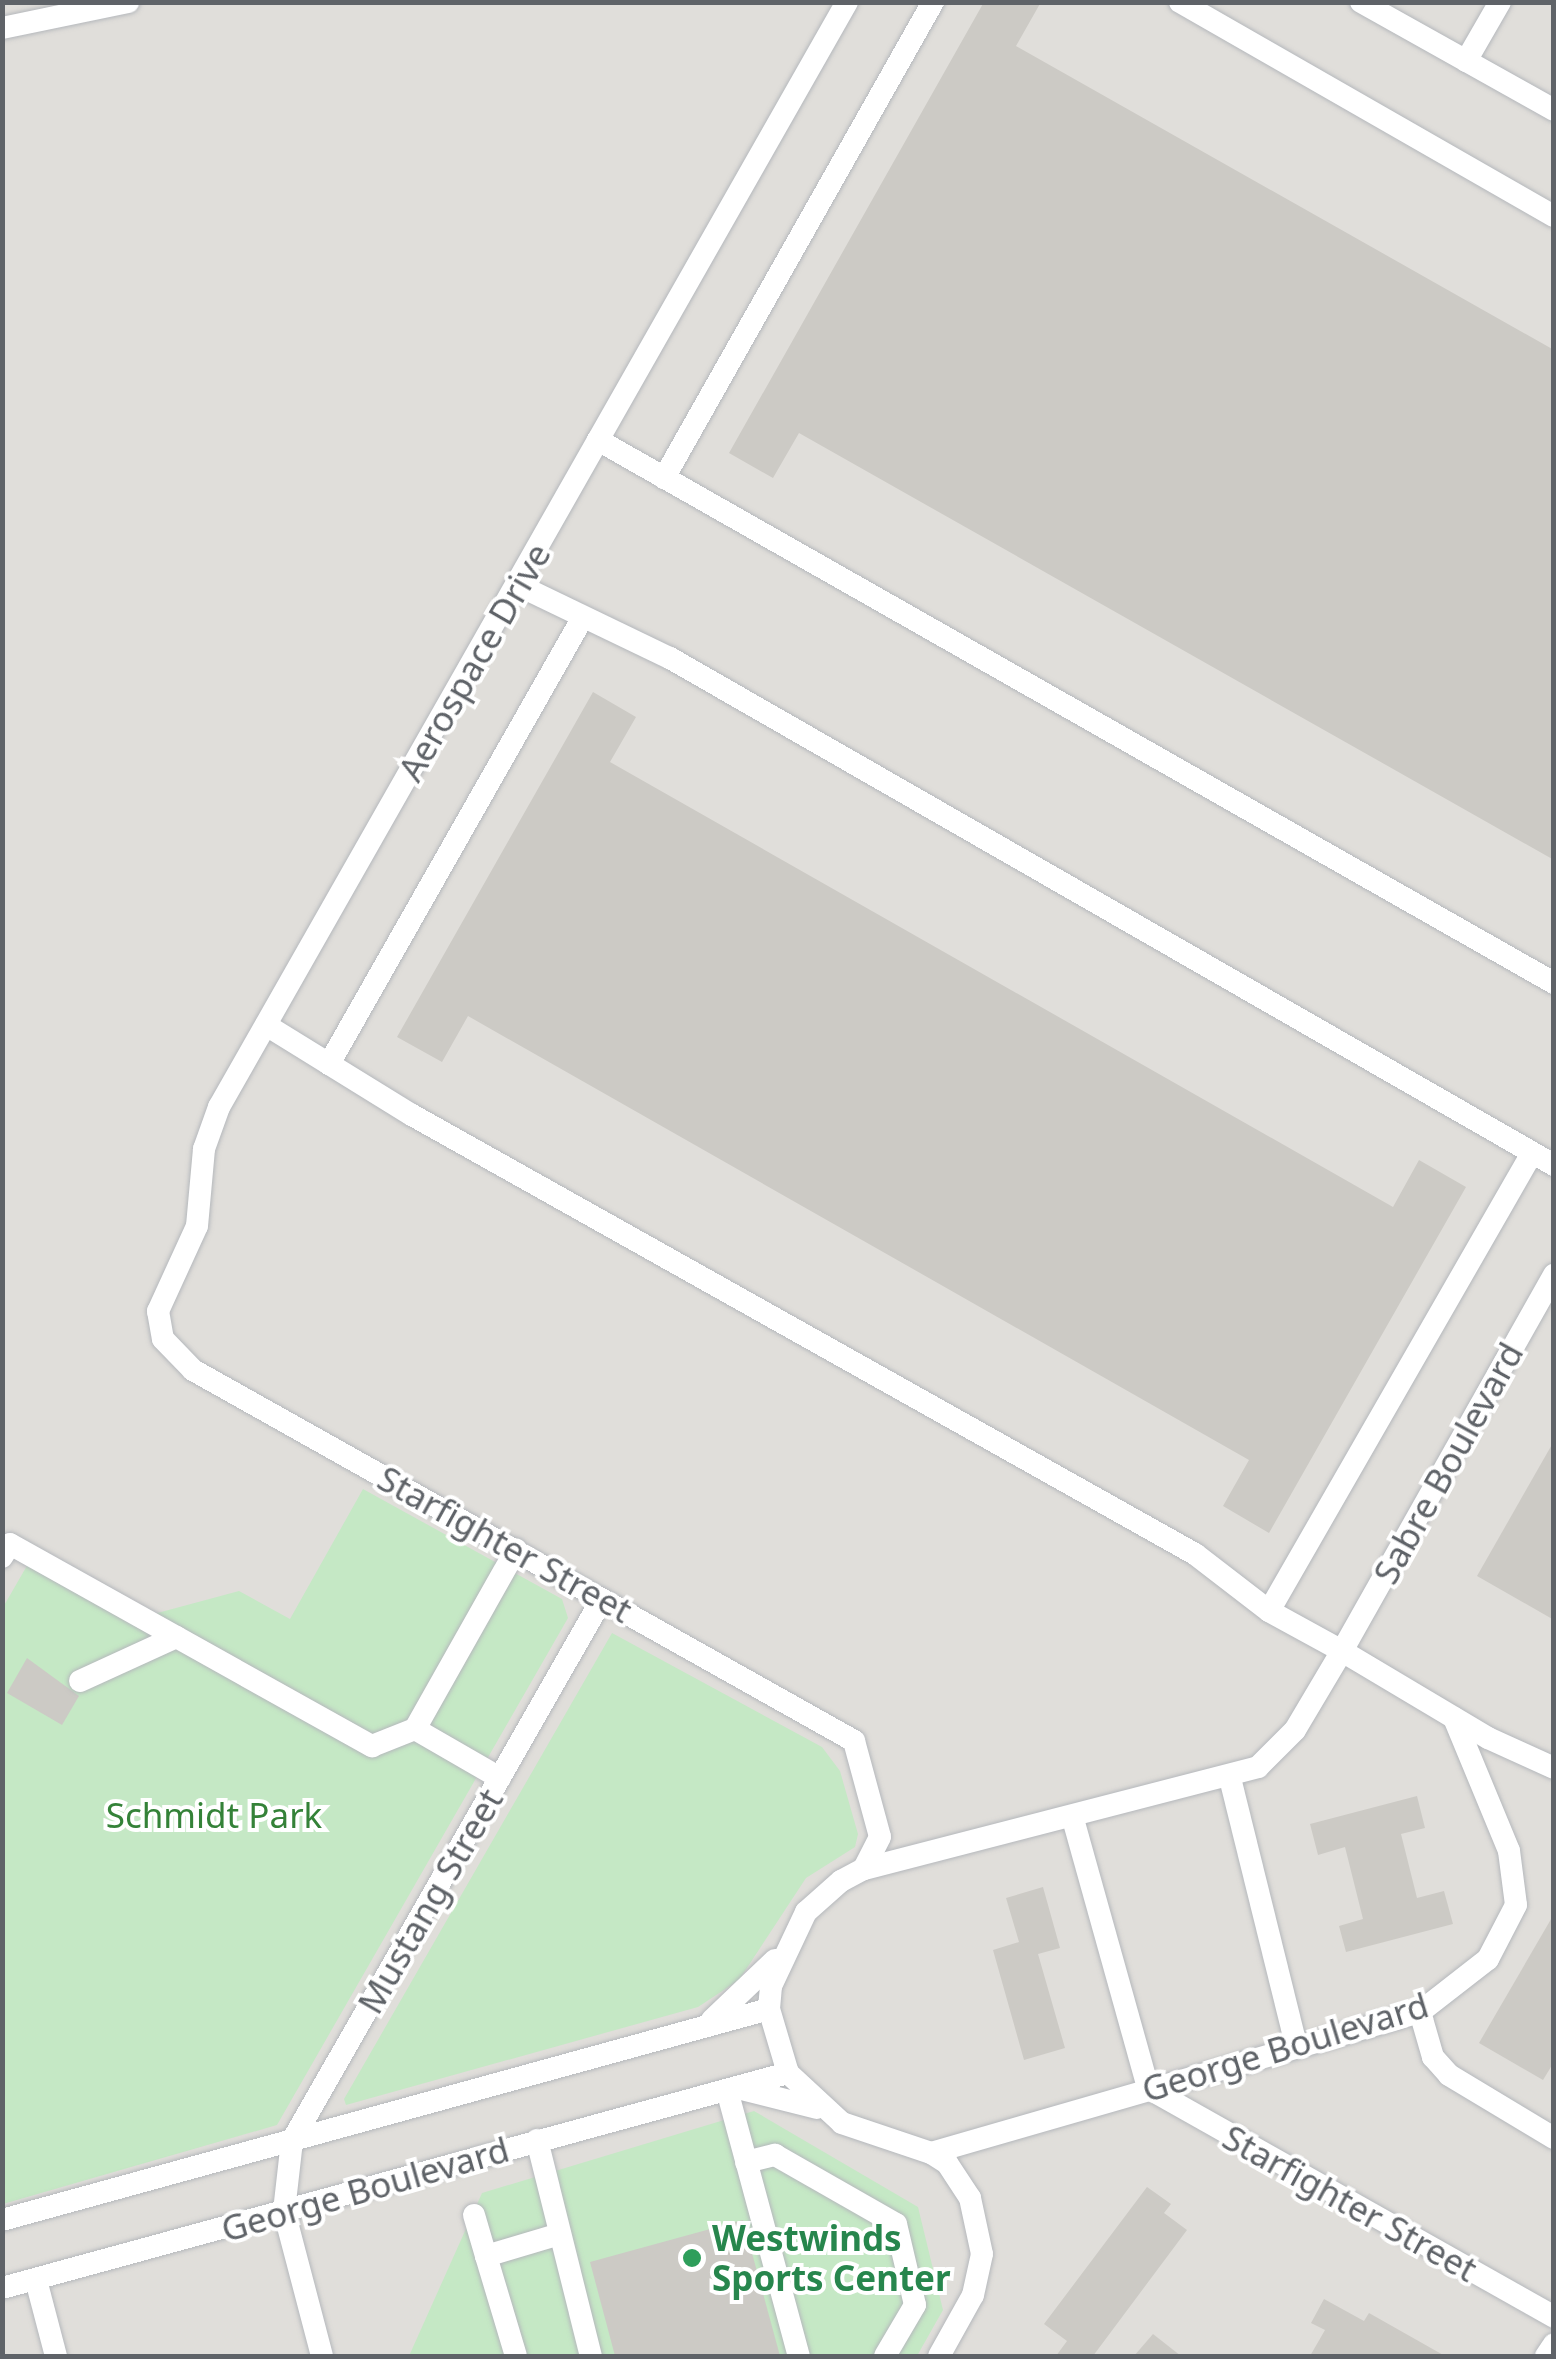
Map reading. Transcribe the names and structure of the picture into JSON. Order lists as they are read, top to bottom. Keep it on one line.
{"streets":{"street":["Aerospace Drive","Sabre Boulevard","Starfighter Street","Mustang Street","George Boulevard"]},"crossings":[["Aerospace Drive","Starfighter Street"],["Sabre Boulevard","George Boulevard"],["Starfighter Street","Mustang Street"],["Starfighter Street","George Boulevard"],["Mustang Street","George Boulevard"]],"parks":["Schmidt Park"],"places":["Westwinds Sports Center"]}
